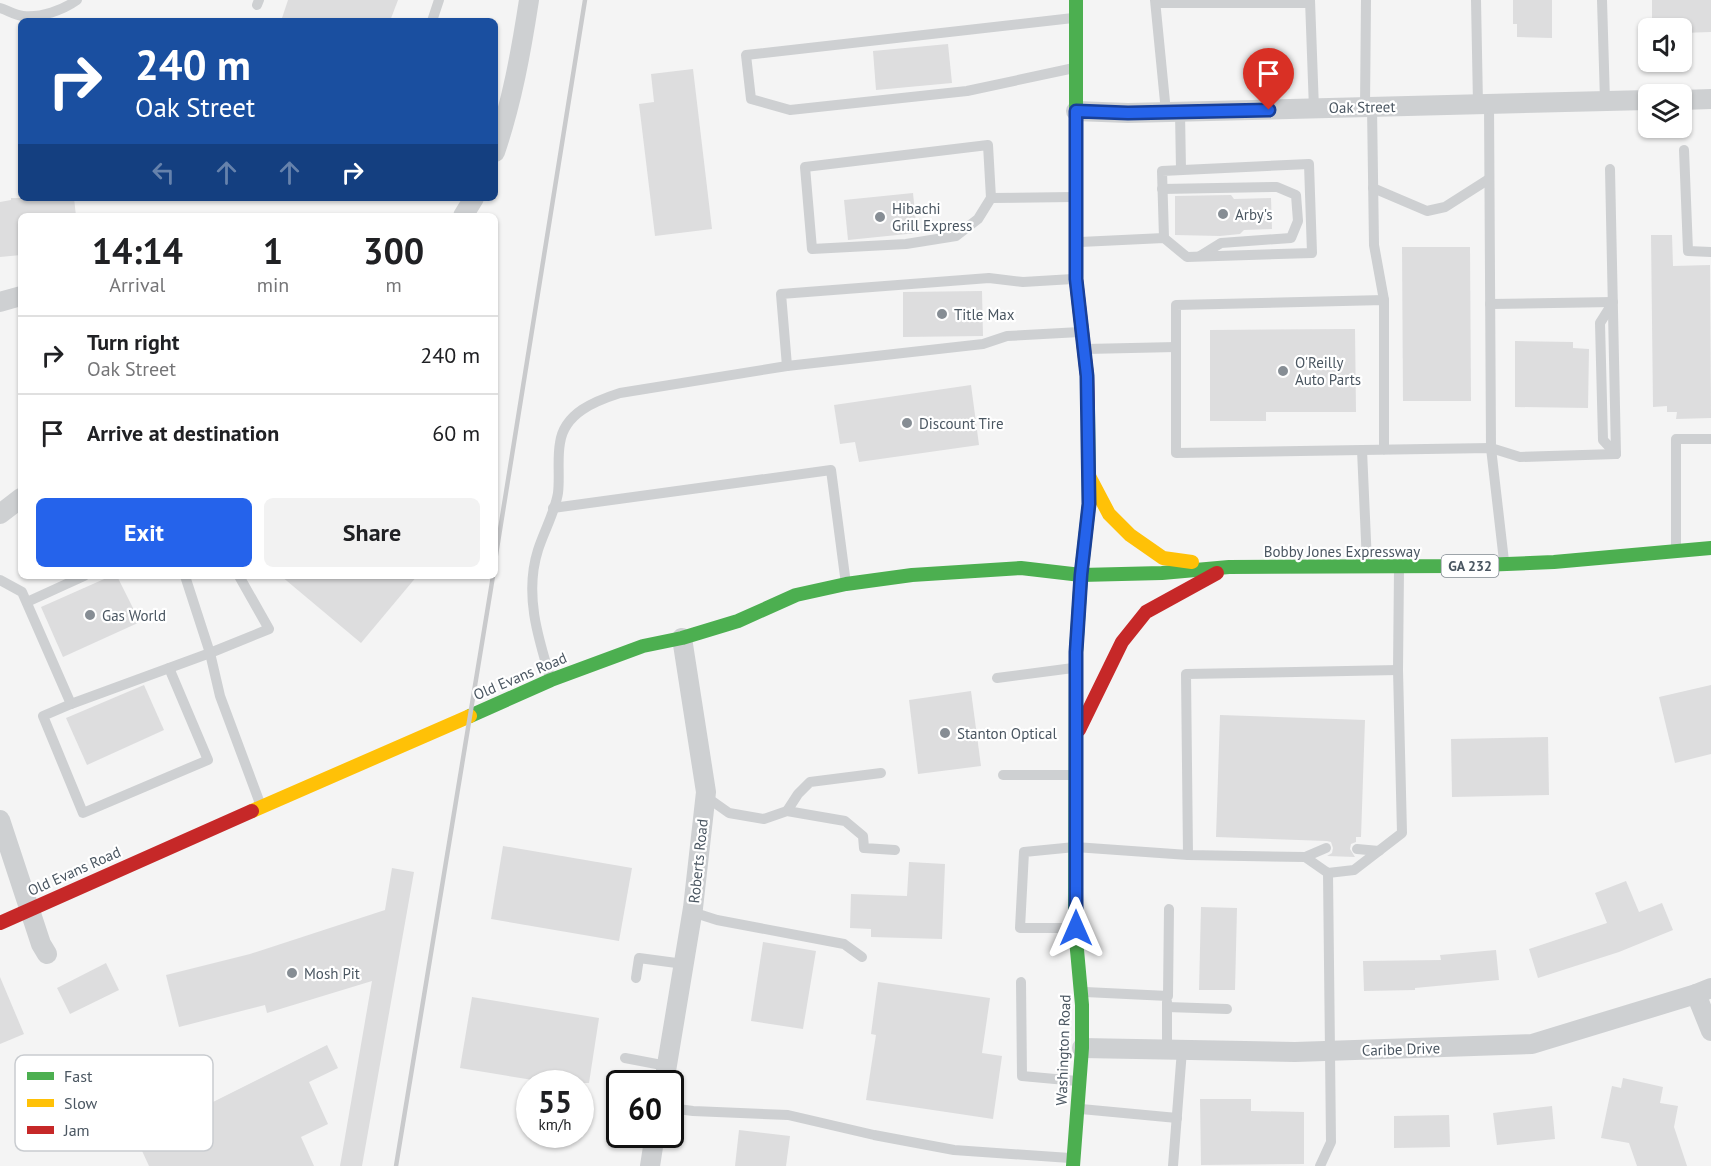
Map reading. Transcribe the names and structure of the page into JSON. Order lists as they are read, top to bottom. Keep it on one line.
{"streets":{"main road":["Bobby Jones Expressway","GA 232","Old Evans Road","Washington Road"],"street":["Oak Street","Roberts Road","Caribe Drive"]},"crossings":[["Oak Street","Washington Road"],["Bobby Jones Expressway","Old Evans Road"],["Bobby Jones Expressway","Washington Road"],["Old Evans Road","Roberts Road"],["Old Evans Road","Washington Road"],["Caribe Drive","Washington Road"]],"places":["Arby's","Hibachi Grill Express","Title Max","O'Reilly Auto Parts","Discount Tire","Gas World","Stanton Optical","Mosh Pit"],"legend":["Fast","Slow","Jam"],"page":{"turn":["240 m","Oak Street"],"eta":["14:14","Arrival","1","min","300","m"],"list":[{"name":"Turn right","note":"Oak Street","value":"240 m"},{"name":"Arrive at destination","value":"60 m"}],"buttons":["Exit","Share"],"speed":"55 km/h","limit":"60"}}
